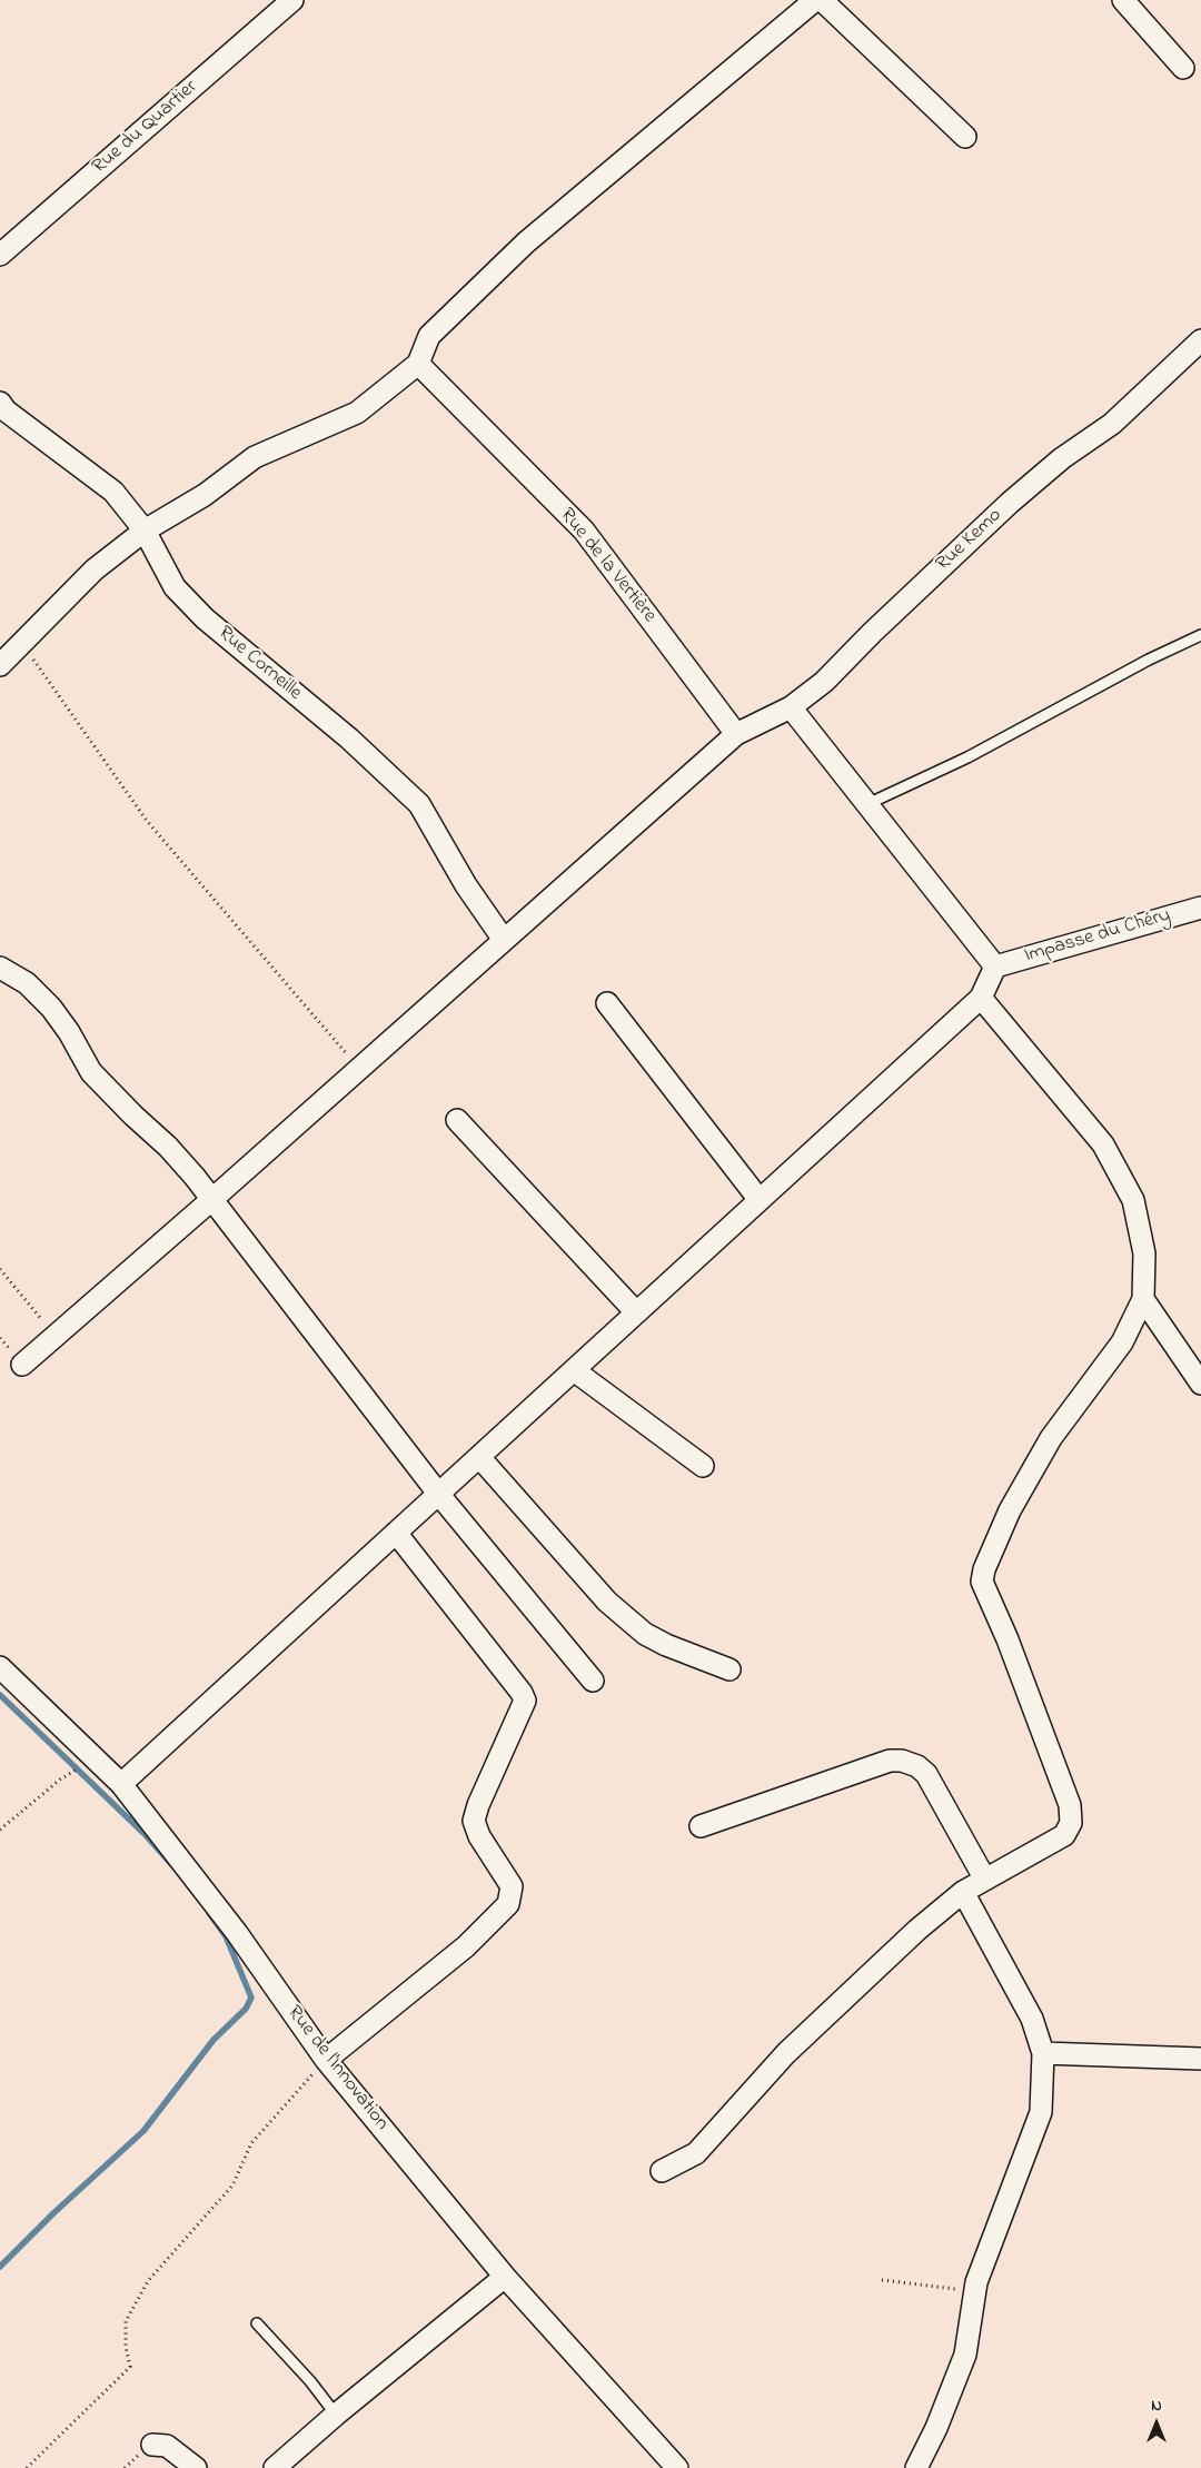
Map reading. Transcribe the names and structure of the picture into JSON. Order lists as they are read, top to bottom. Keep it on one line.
{"streets":{"street":["Rue du Quartier","Rue Kemo","Rue de la Vertière","Rue Corneille","Impasse du Chéry","Rue de l'Innovation"]},"crossings":[["Rue Kemo","Rue de la Vertière"],["Rue Kemo","Rue Corneille"]],"north":"top"}
